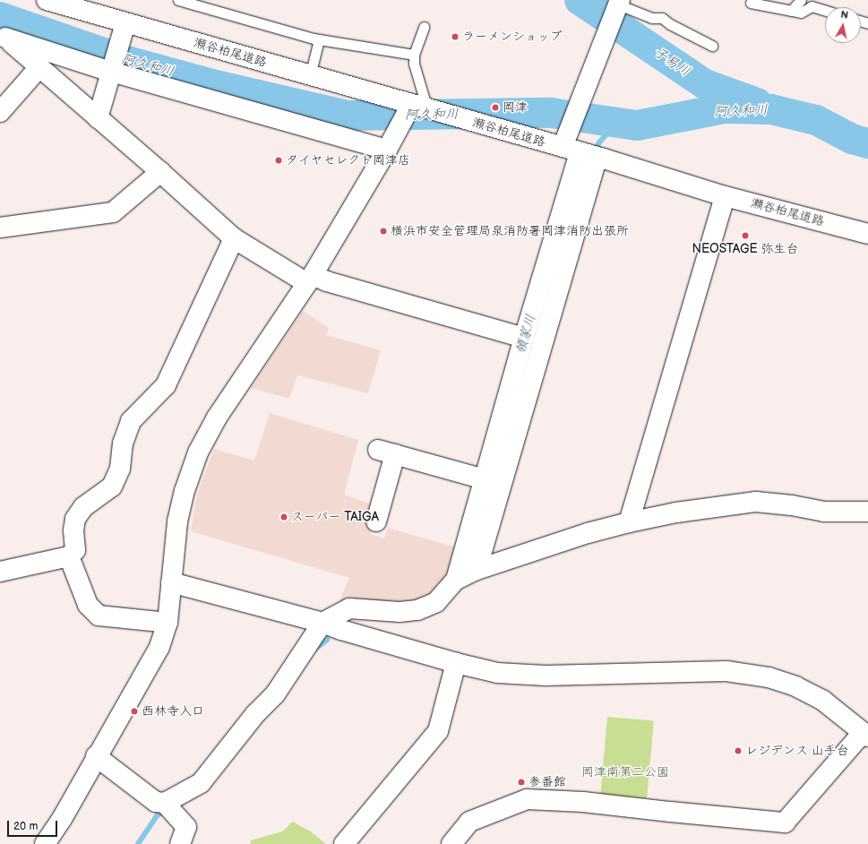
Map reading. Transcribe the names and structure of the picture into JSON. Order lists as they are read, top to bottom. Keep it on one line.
{"streets":{"street":["瀬谷柏尾道路"]},"water":["子易川","阿久和川","領家川"],"parks":["岡津南第二公園"],"places":["ラーメンショップ","岡津","タイヤセレクト岡津店","横浜市安全管理局泉消防署岡津消防出張所","NEOSTAGE 弥生台","スーパー TAIGA","西林寺入口","レジデンス 山手台","参番館"],"scale_bar":"20 m","north":"top"}
